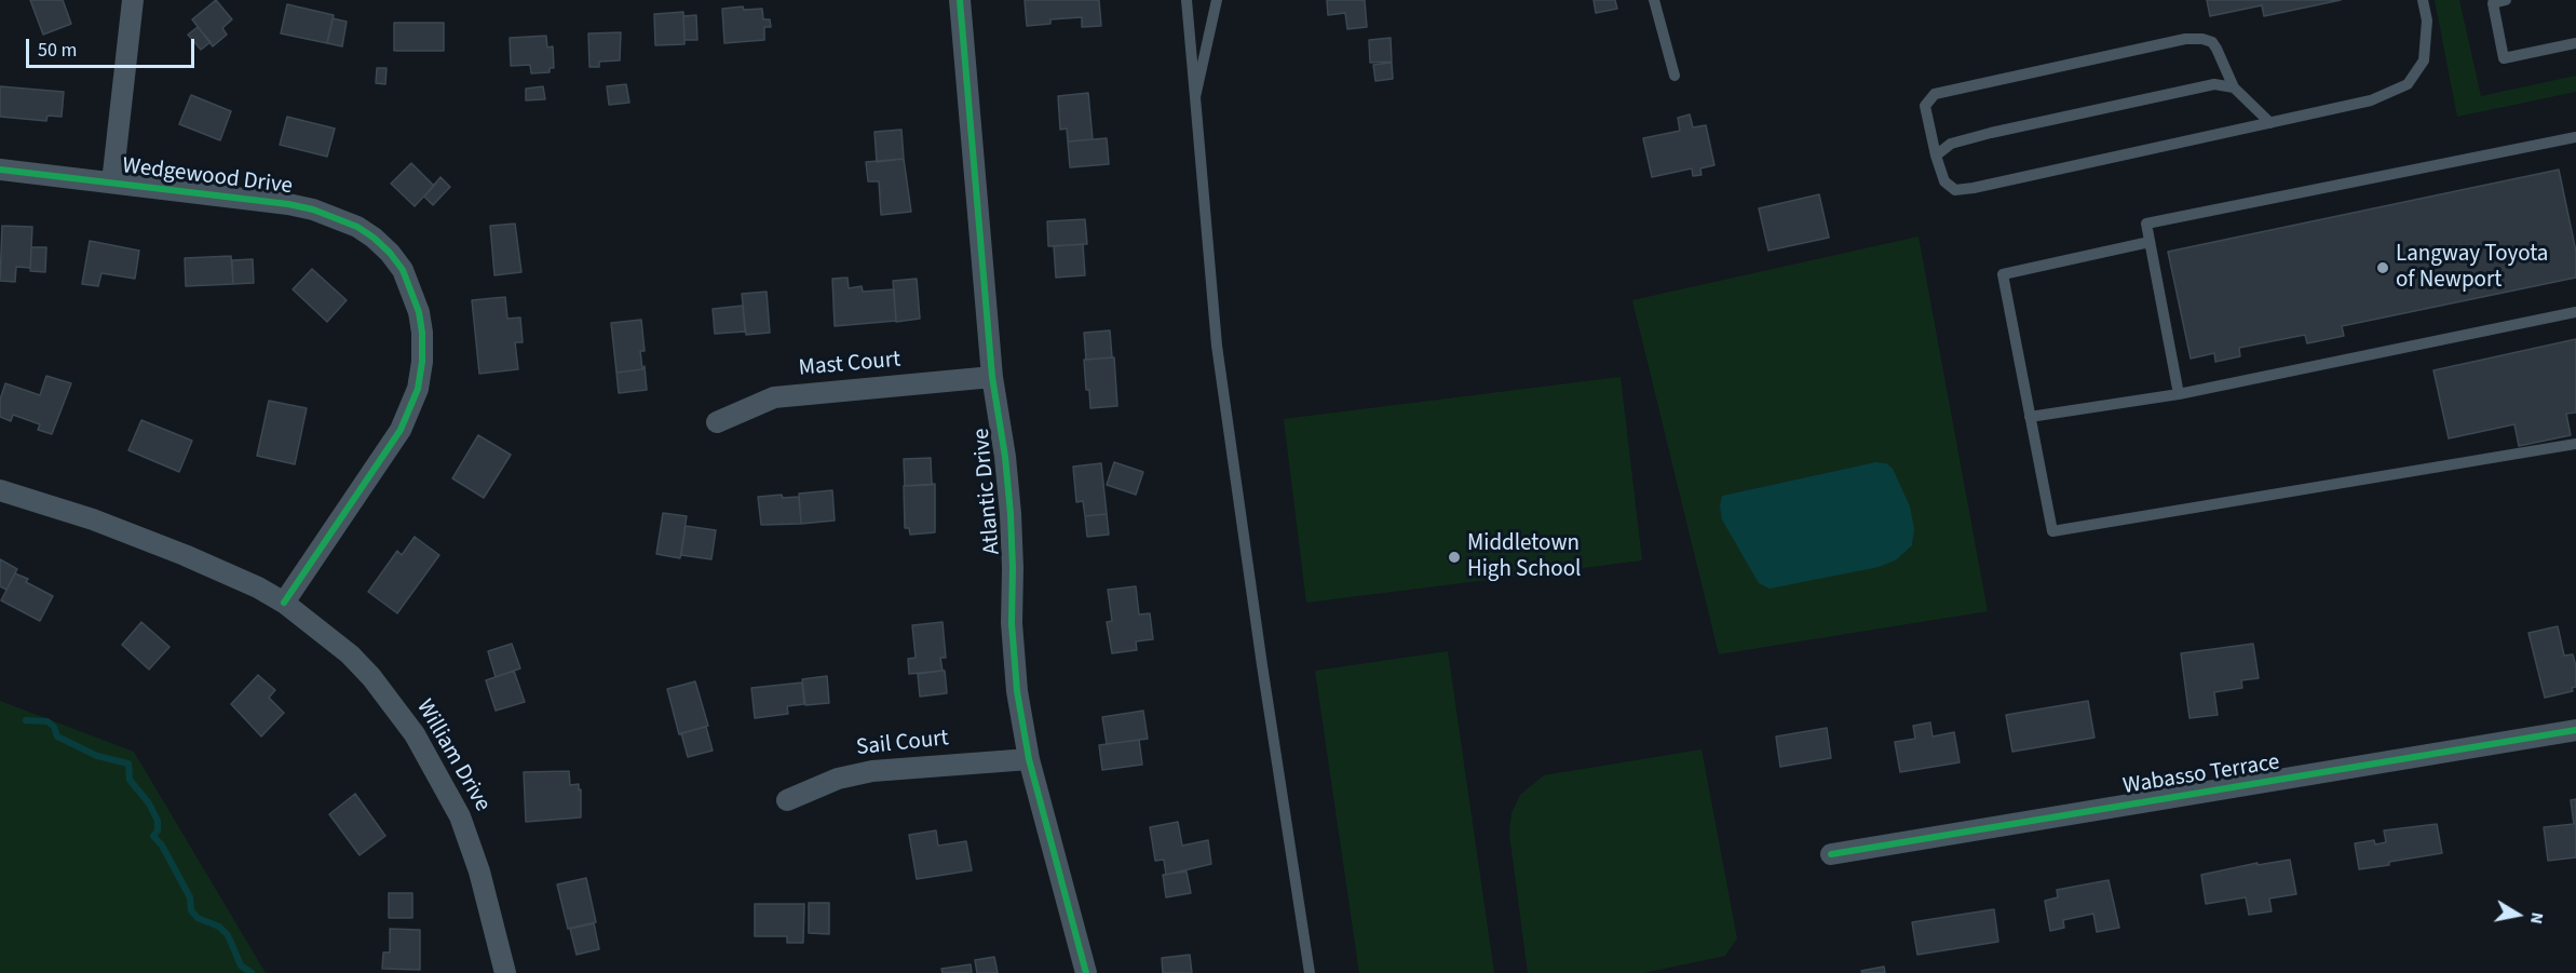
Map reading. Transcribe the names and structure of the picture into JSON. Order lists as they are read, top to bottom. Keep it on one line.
{"streets":{"street":["Wedgewood Drive","Mast Court","Atlantic Drive","Sail Court","William Drive","Wabasso Terrace"]},"crossings":[["Wedgewood Drive","William Drive"],["Mast Court","Atlantic Drive"],["Atlantic Drive","Sail Court"]],"places":["Langway Toyota of Newport","Middletown High School"],"scale_bar":"50 m","north":"right"}
